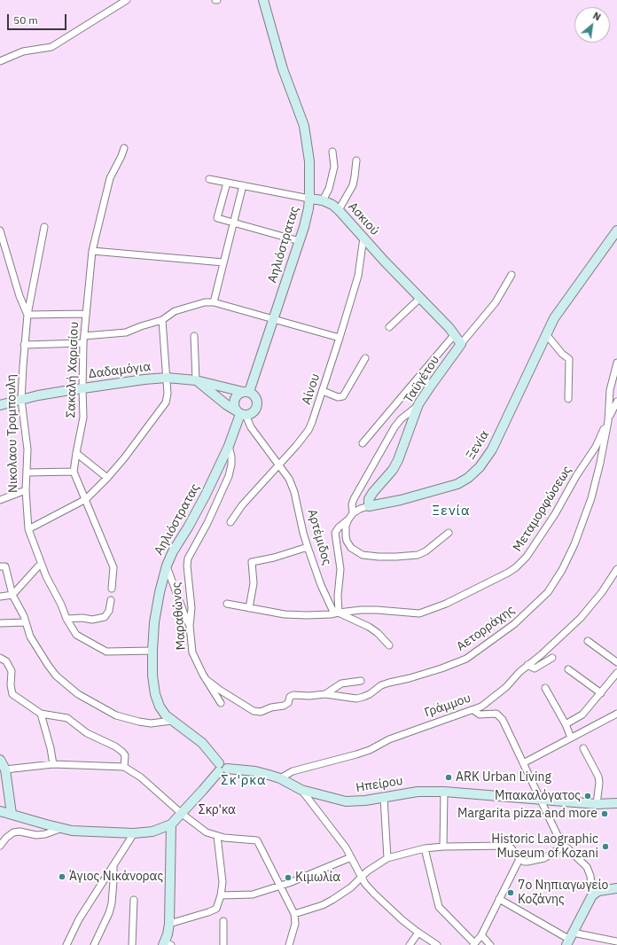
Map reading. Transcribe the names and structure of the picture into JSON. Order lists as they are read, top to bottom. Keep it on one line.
{"streets":{"street":["Ασκιού","Αηλιόστρατας","Σακαλή Χαρισίου","Δαδαμόγια","Ταϋγέτου","Αίνου","Νικολαου Τρομπουλη","Ξενία","Μεταμορφώσεως","Αρτέμιδος","Μαραθώνος","Αετορράχης","Γράμμου","Ηπείρου"]},"crossings":[["Ασκιού","Αηλιόστρατας"],["Ασκιού","Ταϋγέτου"],["Ασκιού","Αίνου"],["Αηλιόστρατας","Δαδαμόγια"],["Αηλιόστρατας","Νικολαου Τρομπουλη"],["Αηλιόστρατας","Αρτέμιδος"],["Αηλιόστρατας","Μαραθώνος"],["Αηλιόστρατας","Ηπείρου"],["Σακαλή Χαρισίου","Δαδαμόγια"],["Δαδαμόγια","Νικολαου Τρομπουλη"],["Δαδαμόγια","Αρτέμιδος"],["Ταϋγέτου","Ξενία"],["Αίνου","Αρτέμιδος"],["Μεταμορφώσεως","Αρτέμιδος"],["Μεταμορφώσεως","Αετορράχης"],["Μαραθώνος","Αετορράχης"],["Γράμμου","Ηπείρου"]],"districts":["Ξενία","Σκ'ρκα"],"parks":["Σκρ'κα"],"places":["ARK Urban Living","Μπακαλόγατος","Margarita pizza and more","Historic Laographic Museum of Kozani","Άγιος Νικάνορας","Κιμωλία","7ο Νηπιαγωγείο Κοζάνης"],"scale_bar":"50 m","north":"top right"}
